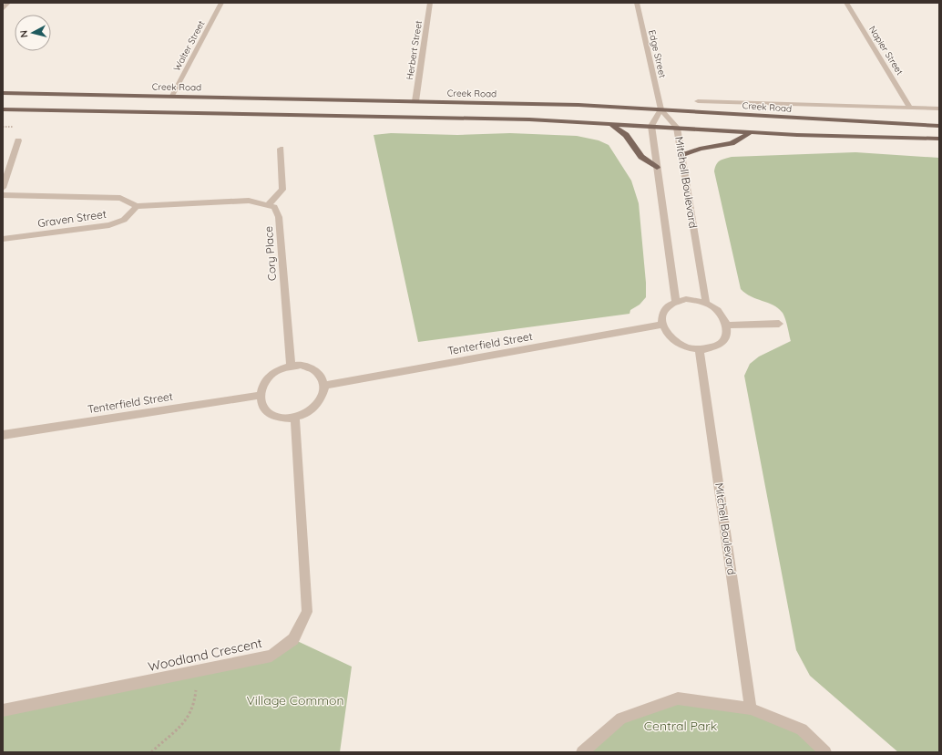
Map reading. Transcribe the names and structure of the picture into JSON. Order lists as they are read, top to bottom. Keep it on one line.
{"streets":{"main road":["Creek Road"],"street":["Walter Street","Herbert Street","Napier Street","Edge Street","Mitchell Boulevard","Graven Street","Cory Place","Tenterfield Street","Woodland Crescent"]},"crossings":[["Walter Street","Creek Road"],["Herbert Street","Creek Road"],["Napier Street","Creek Road"],["Edge Street","Creek Road"],["Edge Street","Mitchell Boulevard"],["Creek Road","Mitchell Boulevard"],["Mitchell Boulevard","Tenterfield Street"],["Cory Place","Tenterfield Street"],["Cory Place","Woodland Crescent"],["Tenterfield Street","Woodland Crescent"]],"parks":["Village Common","Central Park"],"north":"left"}
